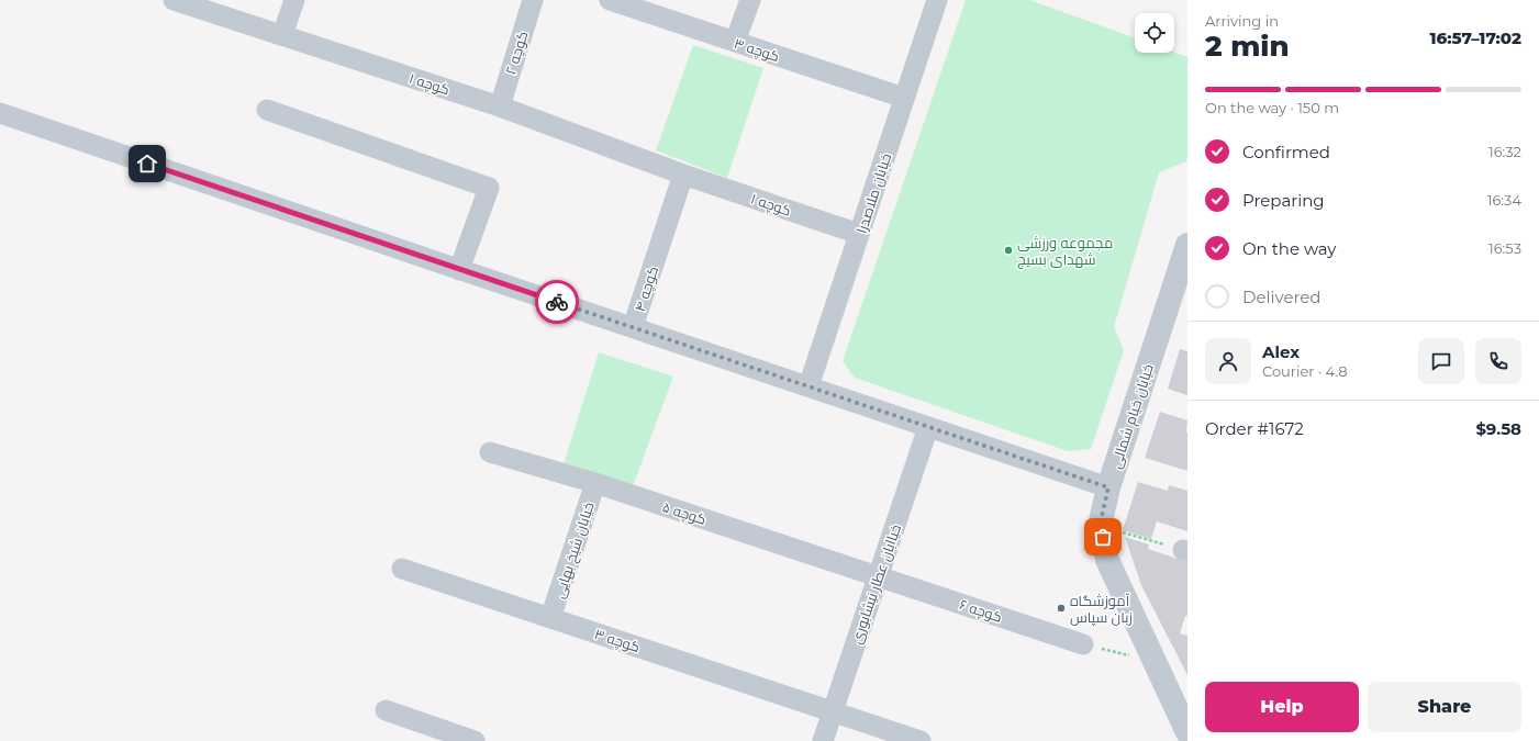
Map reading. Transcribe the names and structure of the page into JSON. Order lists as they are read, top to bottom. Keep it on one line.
{"streets":{"street":["کوچه ۳","کوچه ۲","کوچه ۱","خیابان ملاصدرا","کوچه ۴","خیابان خیام شمالی","کوچه ۵","خیابان شیخ بهایی","خیاابان عطار نیشابوری","کوچه ۶"]},"crossings":[["کوچه ۳","خیابان ملاصدرا"],["کوچه ۳","خیابان شیخ بهایی"],["کوچه ۳","خیاابان عطار نیشابوری"],["کوچه ۲","کوچه ۱"],["کوچه ۱","خیابان ملاصدرا"],["کوچه ۱","کوچه ۴"],["کوچه ۵","خیابان شیخ بهایی"],["کوچه ۵","خیاابان عطار نیشابوری"],["کوچه ۵","کوچه ۶"],["خیاابان عطار نیشابوری","کوچه ۶"]],"places":["مجموعه ورزشی شهدای بسیج","آموزشگاه زبان سپاس"],"page":{"heading":["2 min","Arriving in","16:57–17:02"],"panel":["Alex","Courier · 4.8","Order #1672","$9.58"],"bar":"On the way · 150 m","list":[["Confirmed","16:32"],["Preparing","16:34"],["On the way","16:53"],"Delivered"],"buttons":["Help","Share"]}}
